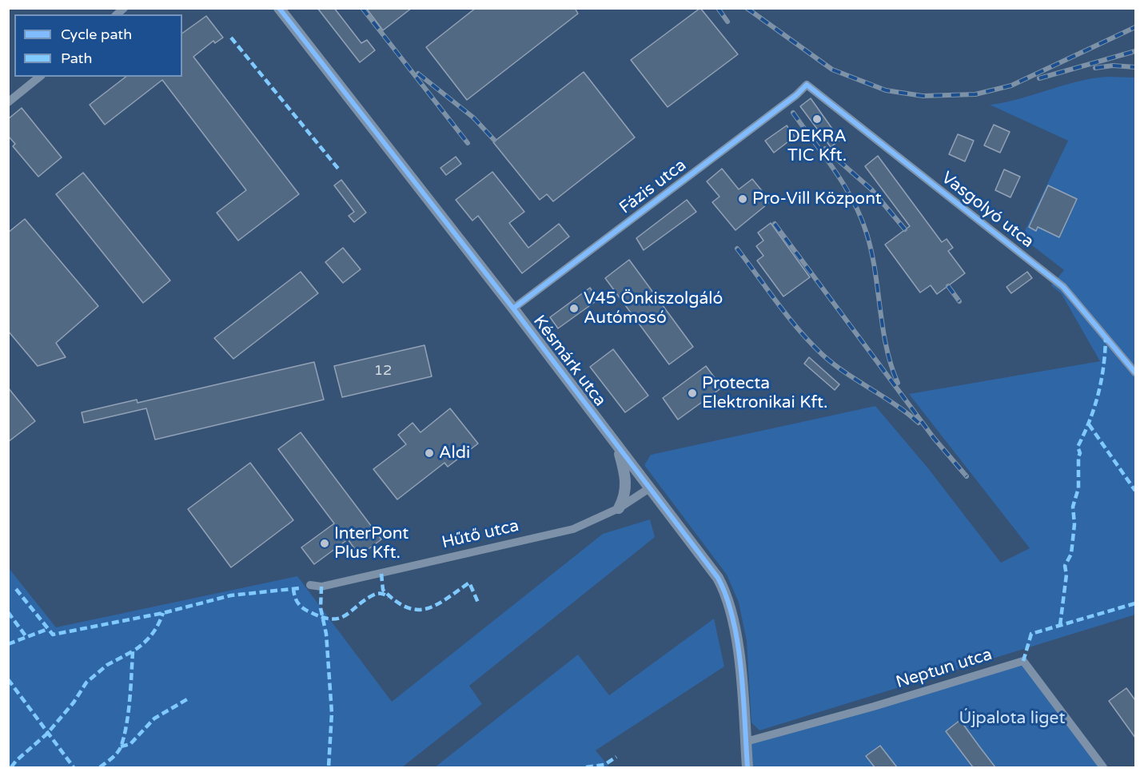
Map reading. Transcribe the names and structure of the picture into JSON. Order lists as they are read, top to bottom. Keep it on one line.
{"streets":{"street":["Fázis utca","Vasgolyó utca","Késmárk utca","Hűtő utca","Neptun utca"]},"crossings":[["Fázis utca","Vasgolyó utca"],["Fázis utca","Késmárk utca"],["Késmárk utca","Hűtő utca"],["Késmárk utca","Neptun utca"]],"parks":["Újpalota liget"],"places":["DEKRA TIC Kft.","Pro-Vill Központ","V45 Önkiszolgáló Autómosó","Protecta Elektronikai Kft.","Aldi","InterPont Plus Kft."],"house_numbers":["12"],"legend":["Cycle path","Path"]}
